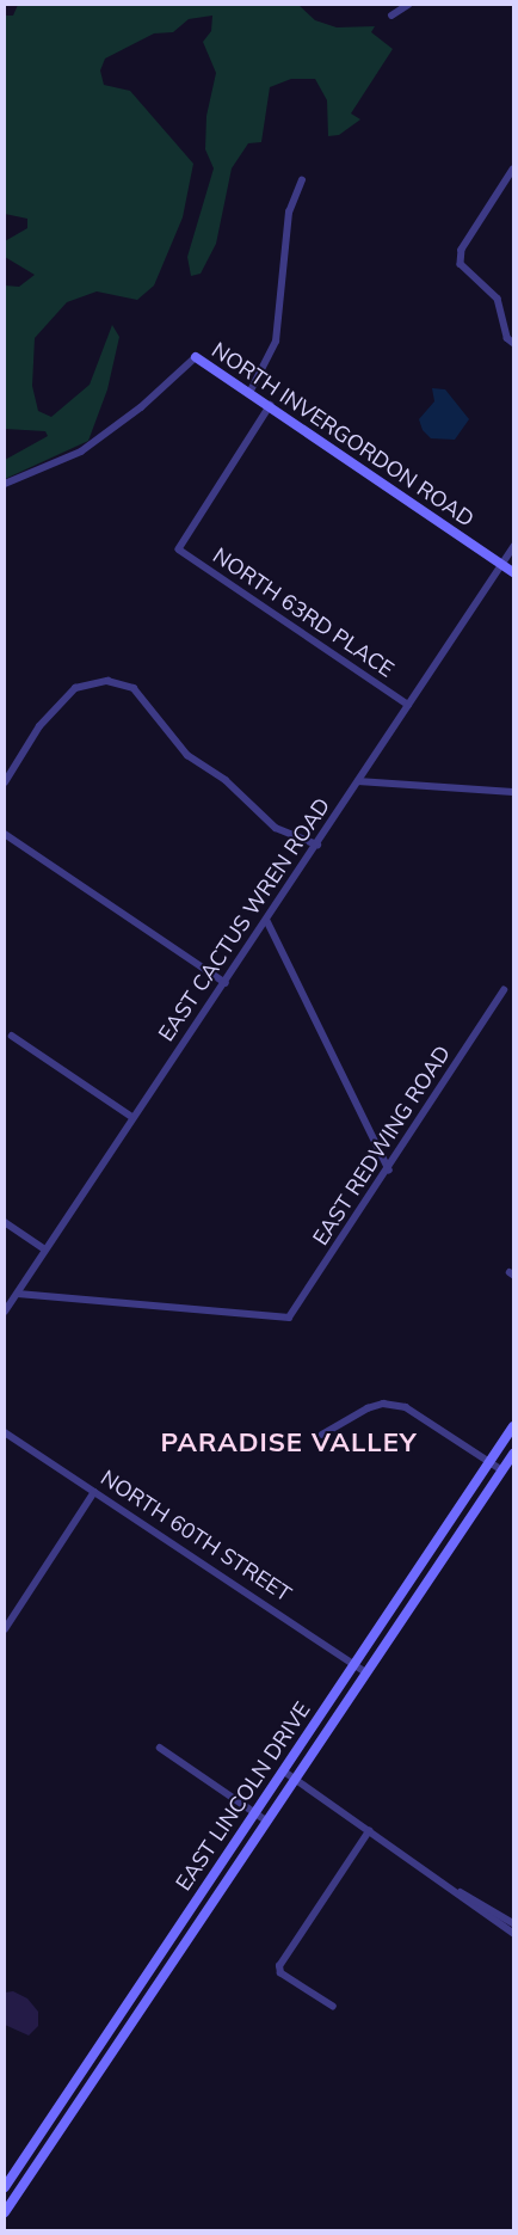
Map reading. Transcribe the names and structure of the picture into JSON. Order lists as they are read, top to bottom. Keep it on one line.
{"streets":{"main road":["NORTH INVERGORDON ROAD","EAST LINCOLN DRIVE"],"street":["NORTH 63RD PLACE","EAST CACTUS WREN ROAD","EAST REDWING ROAD","NORTH 60TH STREET"]},"crossings":[["NORTH INVERGORDON ROAD","NORTH 63RD PLACE"],["NORTH INVERGORDON ROAD","EAST CACTUS WREN ROAD"],["NORTH 63RD PLACE","EAST CACTUS WREN ROAD"],["EAST CACTUS WREN ROAD","EAST REDWING ROAD"],["NORTH 60TH STREET","EAST LINCOLN DRIVE"]],"districts":["PARADISE VALLEY"]}
